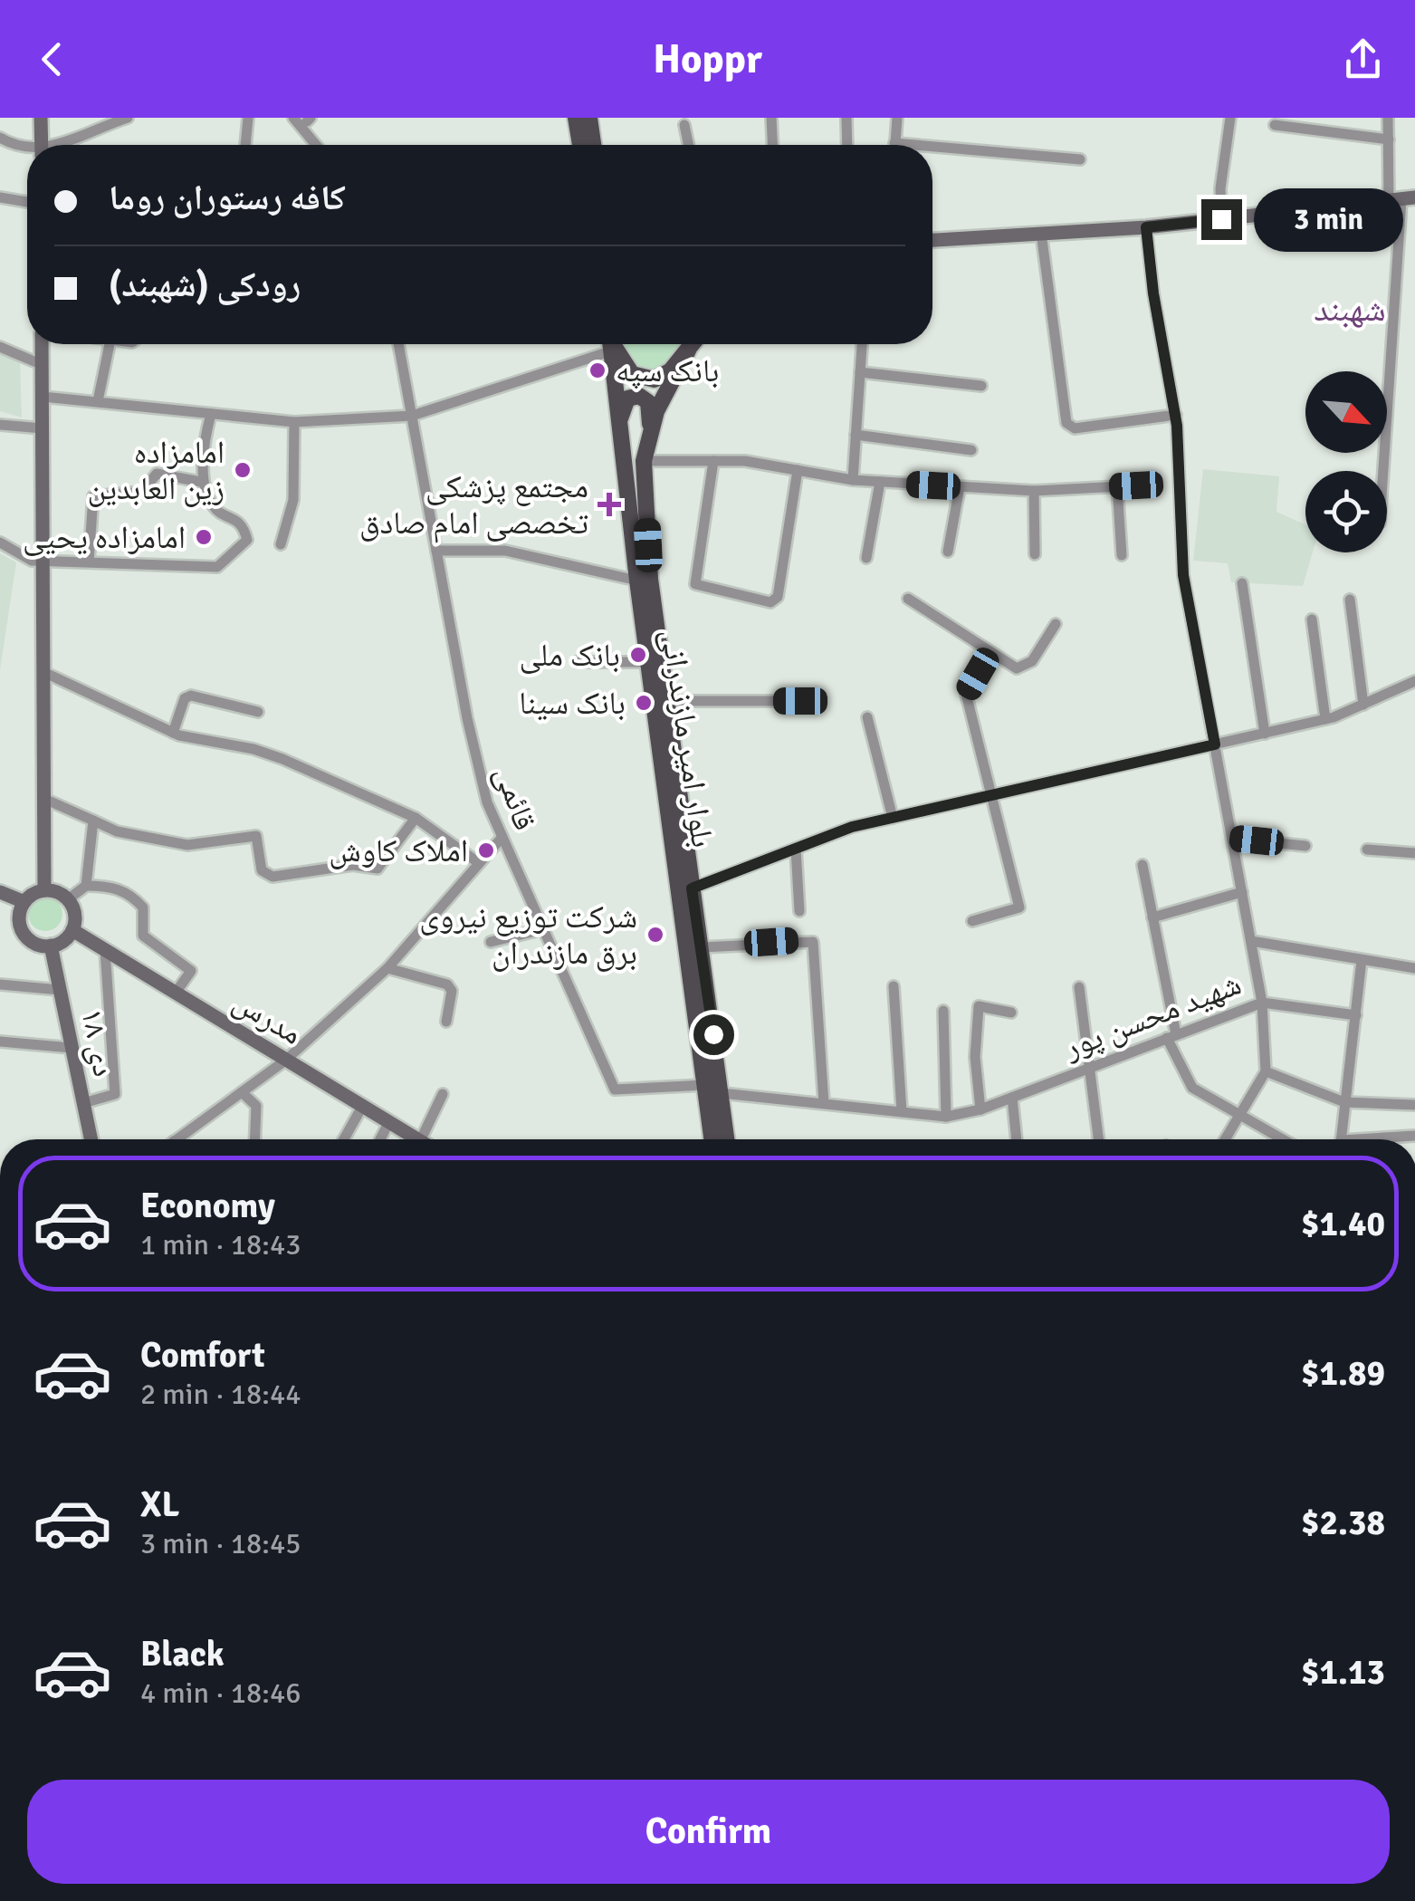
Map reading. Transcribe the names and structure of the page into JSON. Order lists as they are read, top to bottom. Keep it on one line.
{"streets":{"main road":["بلوار امیر مازندرانی","مدرس","۱۸ دی"],"street":["قائمی","شهید محسن پور"]},"crossings":[["بلوار امیر مازندرانی","قائمی"],["بلوار امیر مازندرانی","شهید محسن پور"],["مدرس","۱۸ دی"]],"districts":["شهبند"],"places":{"other":["بانک سپه","امامزاده زین العابدین","امامزاده یحیی","بانک ملی","بانک سینا","املاک کاوش","شرکت توزیع نیروی برق مازندران"],"health":["مجتمع پزشکی تخصصی امام صادق"]},"north":"bottom right","page":{"header":"Hoppr","banner":["کافه رستوران روما","رودکی (شهبند)"],"bubble":"3 min","list":[{"name":"Economy","note":"1 min · 18:43","value":"$1.40"},{"name":"Comfort","note":"2 min · 18:44","value":"$1.89"},{"name":"XL","note":"3 min · 18:45","value":"$2.38"},{"name":"Black","note":"4 min · 18:46","value":"$1.13"}],"buttons":"Confirm"}}
